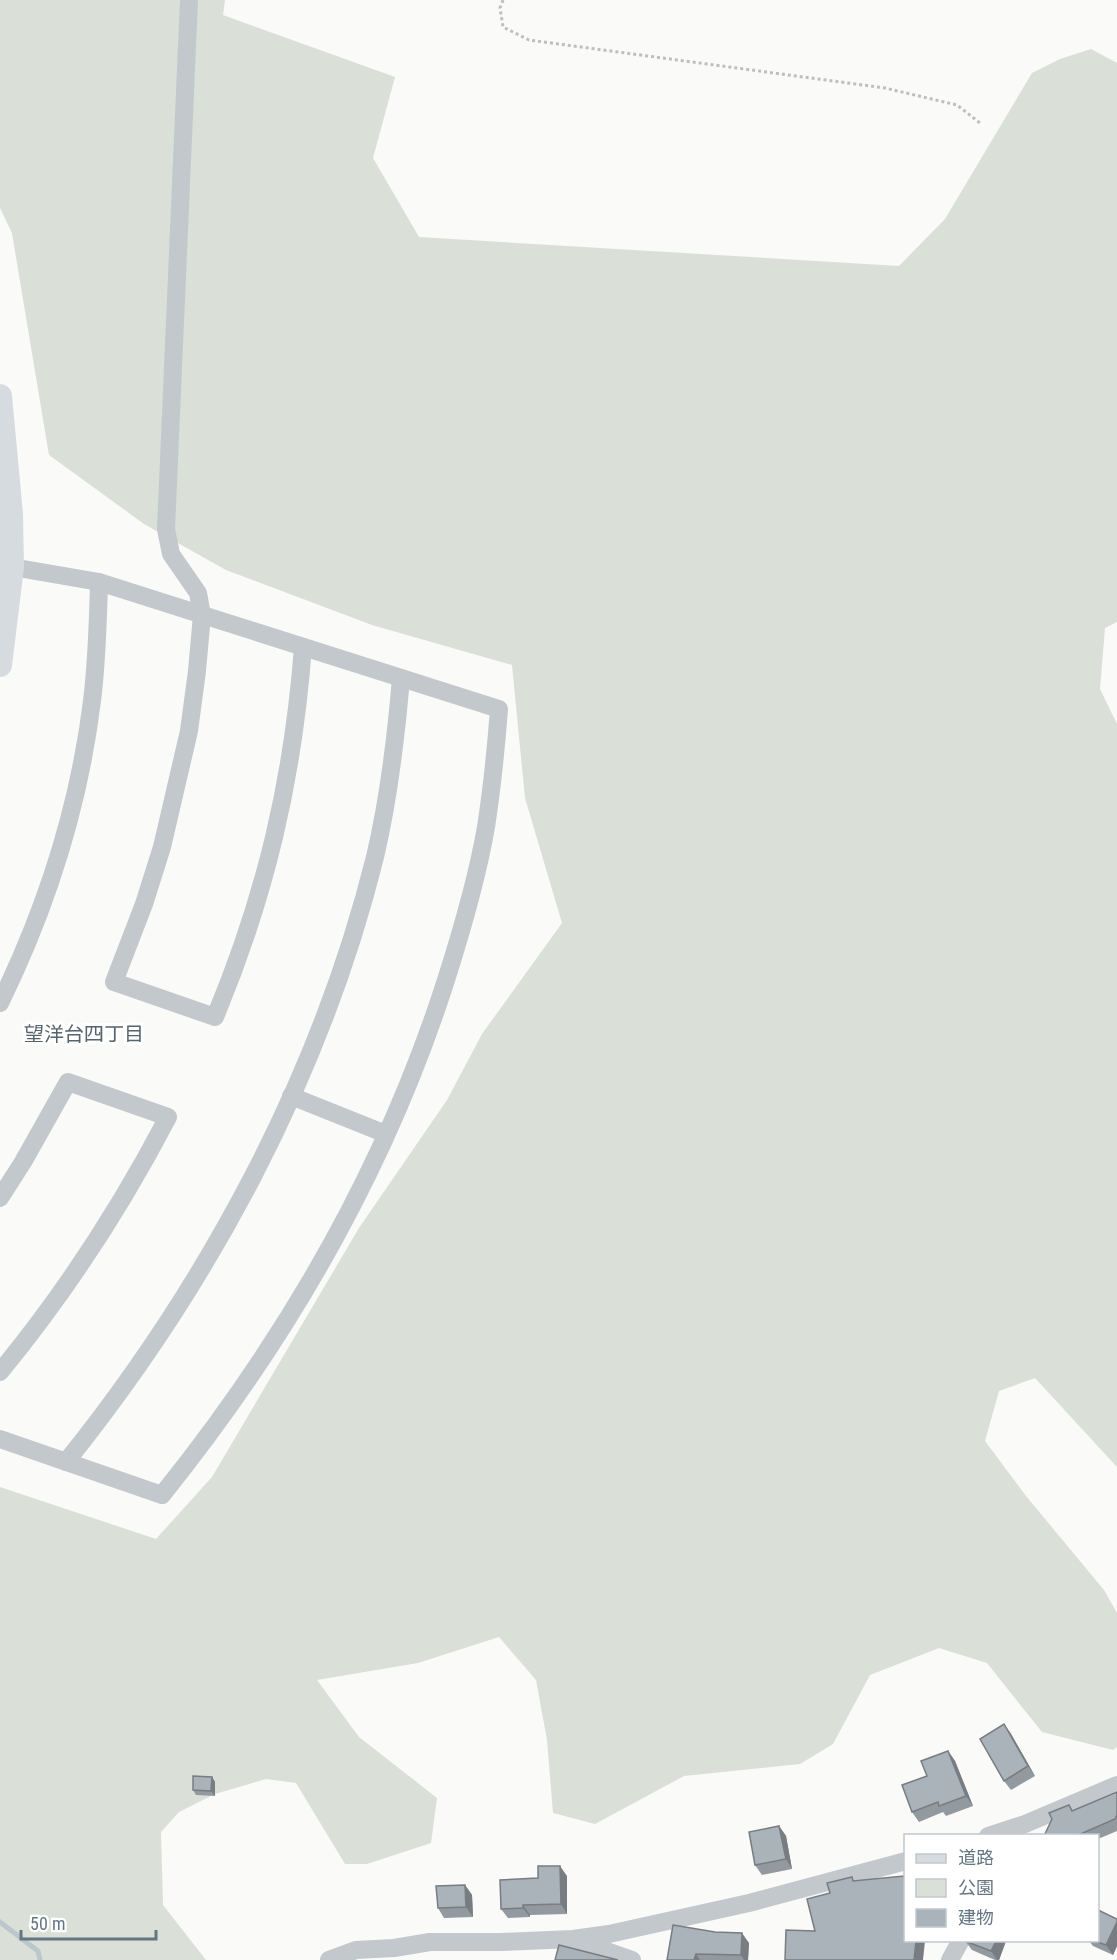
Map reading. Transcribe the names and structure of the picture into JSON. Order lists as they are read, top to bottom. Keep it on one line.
{"districts":["望洋台四丁目"],"legend":["道路","公園","建物"],"scale_bar":"50 m"}
